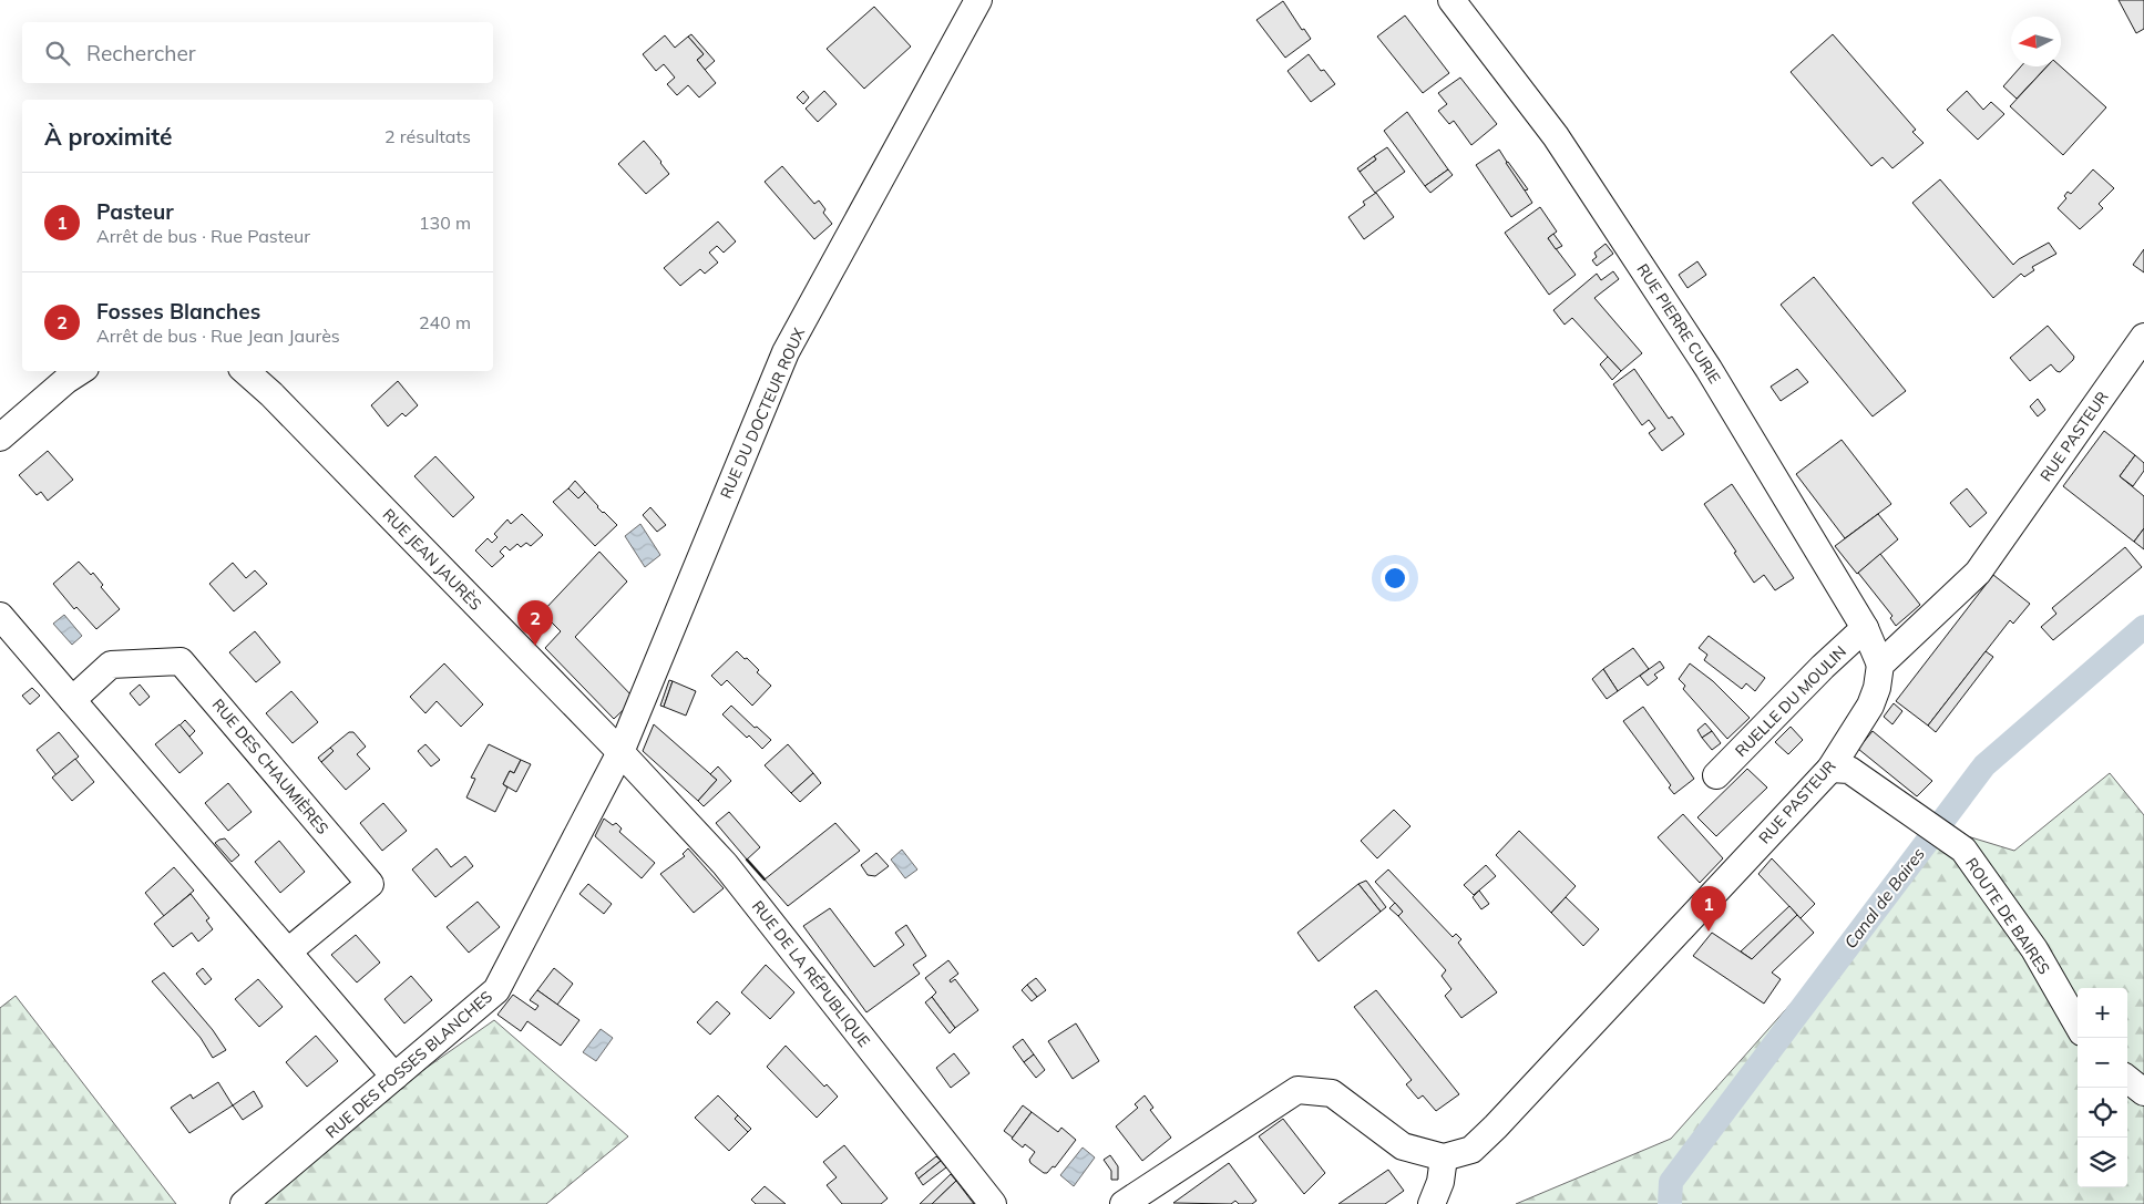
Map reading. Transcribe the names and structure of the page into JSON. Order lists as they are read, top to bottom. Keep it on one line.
{"streets":{"street":["RUE PIERRE CURIE","RUE DU DOCTEUR ROUX","RUE PASTEUR","RUE JEAN JAURÈS","RUELLE DU MOULIN","RUE DES CHAUMIÈRES","ROUTE DE BAIRES","RUE DE LA RÉPUBLIQUE","RUE DES FOSSES BLANCHES"]},"crossings":[["RUE PIERRE CURIE","RUE PASTEUR"],["RUE PIERRE CURIE","RUELLE DU MOULIN"],["RUE DU DOCTEUR ROUX","RUE JEAN JAURÈS"],["RUE DU DOCTEUR ROUX","RUE DE LA RÉPUBLIQUE"],["RUE DU DOCTEUR ROUX","RUE DES FOSSES BLANCHES"],["RUE PASTEUR","ROUTE DE BAIRES"],["RUE JEAN JAURÈS","RUE DE LA RÉPUBLIQUE"],["RUE JEAN JAURÈS","RUE DES FOSSES BLANCHES"],["RUE DE LA RÉPUBLIQUE","RUE DES FOSSES BLANCHES"]],"water":["Canal de Baires"],"north":"left","page":{"search":"Rechercher","heading":["À proximité","2 résultats"],"list":[{"mark":"1","name":"Pasteur","note":"Arrêt de bus · Rue Pasteur","value":"130 m"},{"mark":"2","name":"Fosses Blanches","note":"Arrêt de bus · Rue Jean Jaurès","value":"240 m"}],"pins":["2","1"],"map_buttons":["+","−"]}}
